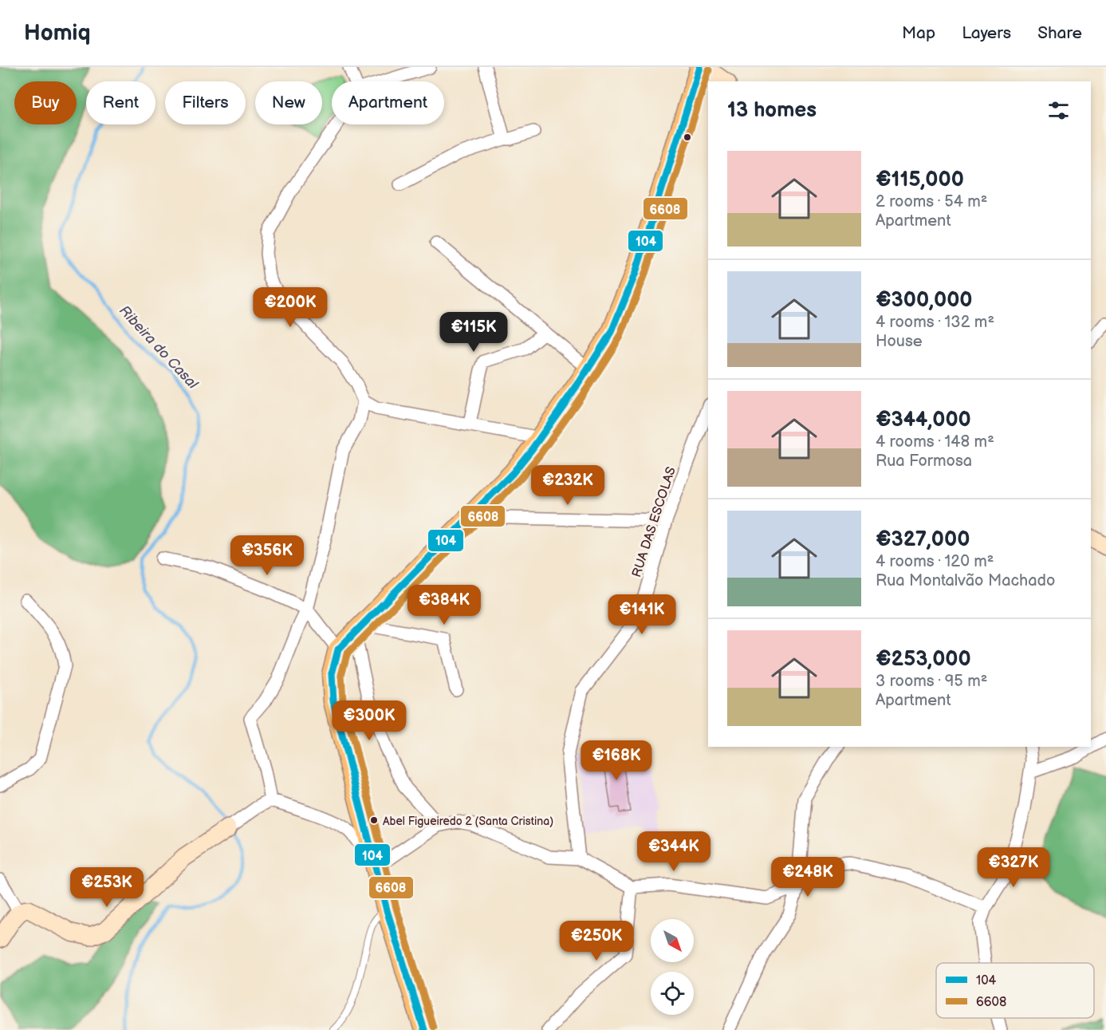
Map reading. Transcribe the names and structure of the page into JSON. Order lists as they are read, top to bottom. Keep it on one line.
{"streets":{"street":["RUA DAS ESCOLAS"]},"water":["Ribeira do Casal"],"places":["Abel Figueiredo 2 (Santa Cristina)"],"lines":["transit line 104","transit line 6608"],"legend":["104","6608"],"north":"bottom right","page":{"header":"Homiq","nav":["Map","Layers","Share"],"chip":["Buy","Rent","Filters","New","Apartment"],"heading":"13 homes","list":[{"name":"€115,000","note":"2 rooms · 54 m² · Apartment"},{"name":"€300,000","note":"4 rooms · 132 m² · House"},{"name":"€344,000","note":"4 rooms · 148 m² · Rua Formosa"},{"name":"€327,000","note":"4 rooms · 120 m² · Rua Montalvão Machado"},{"name":"€253,000","note":"3 rooms · 95 m² · Apartment"}],"price":["€200K","€115K","€232K","€356K","€384K","€141K","€300K","€168K","€344K","€327K","€248K","€253K","€250K"]}}
